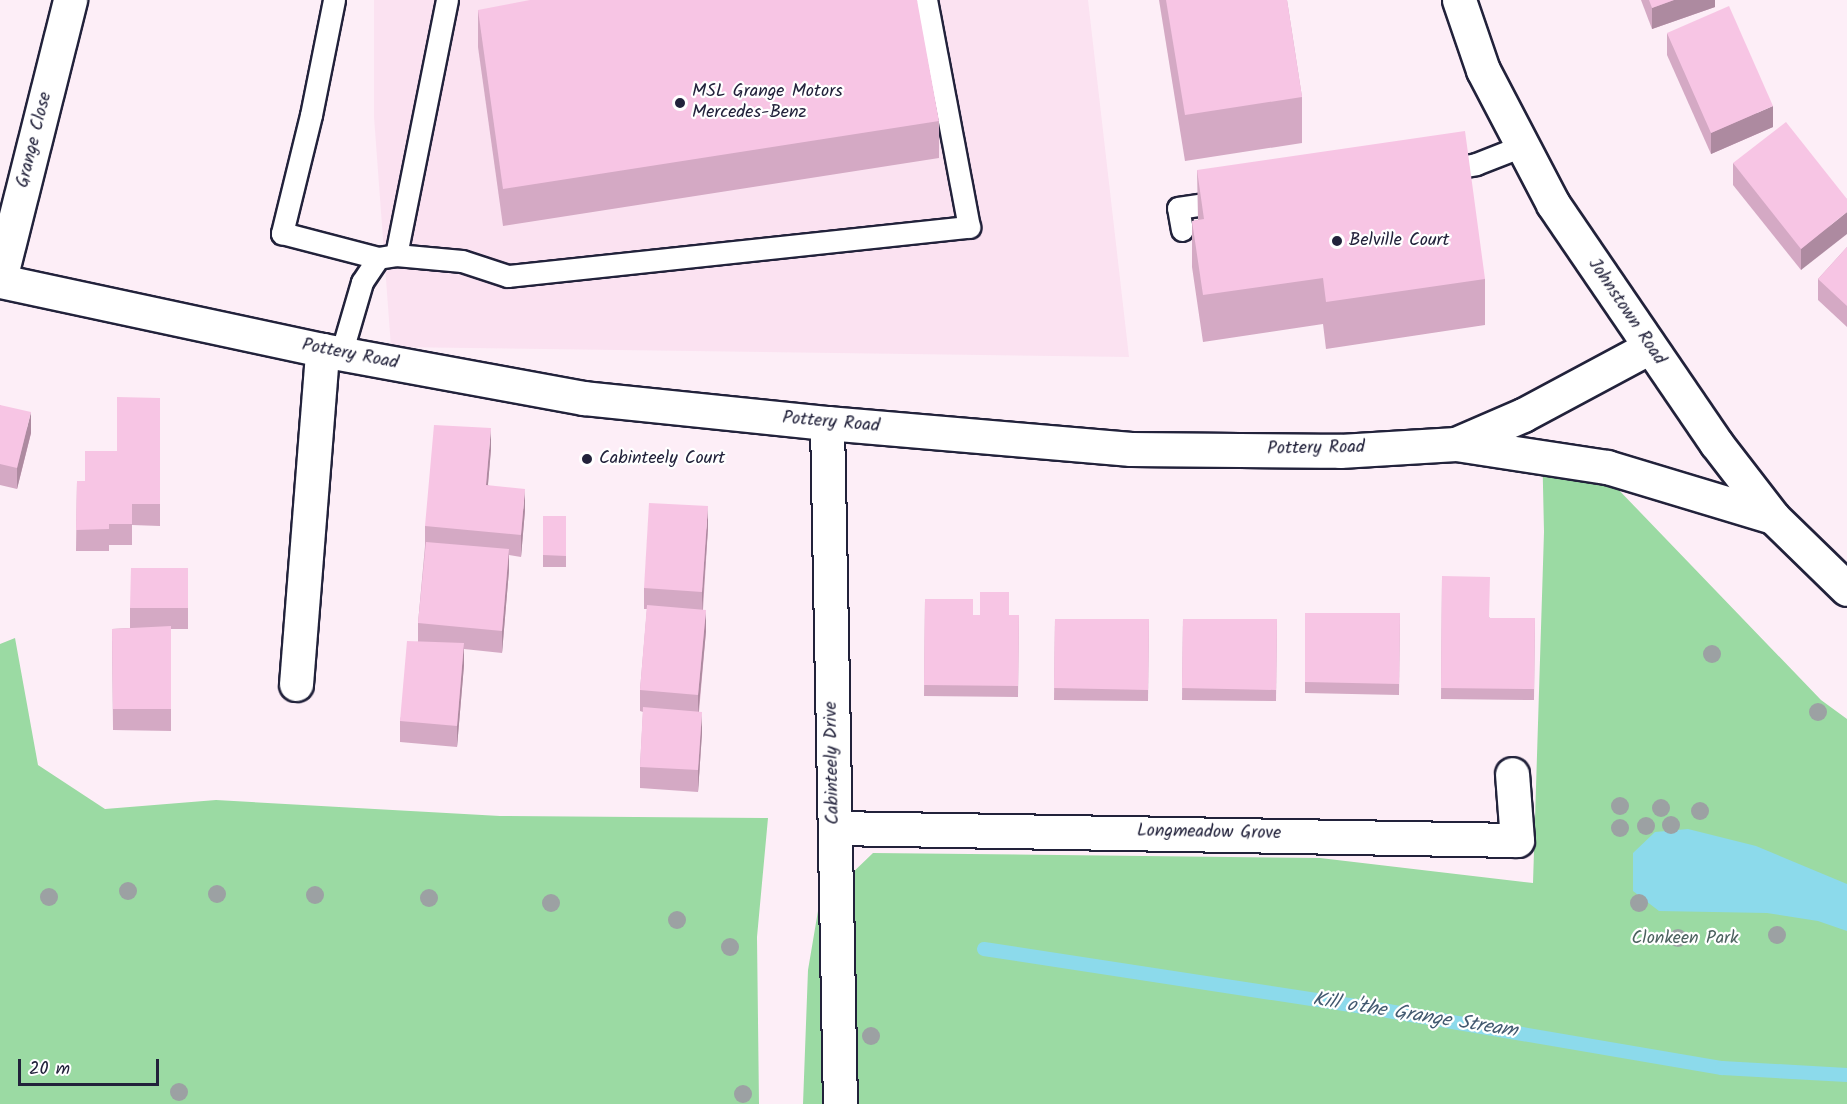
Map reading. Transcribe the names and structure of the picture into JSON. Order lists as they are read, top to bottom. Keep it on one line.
{"streets":{"street":["Grange Close","Johnstown Road","Pottery Road","Cabinteely Drive","Longmeadow Grove"]},"crossings":[["Grange Close","Pottery Road"],["Johnstown Road","Pottery Road"],["Pottery Road","Cabinteely Drive"],["Cabinteely Drive","Longmeadow Grove"]],"water":["Kill o'the Grange Stream"],"parks":["Clonkeen Park"],"places":["MSL Grange Motors Mercedes-Benz","Belville Court","Cabinteely Court"],"scale_bar":"20 m"}
